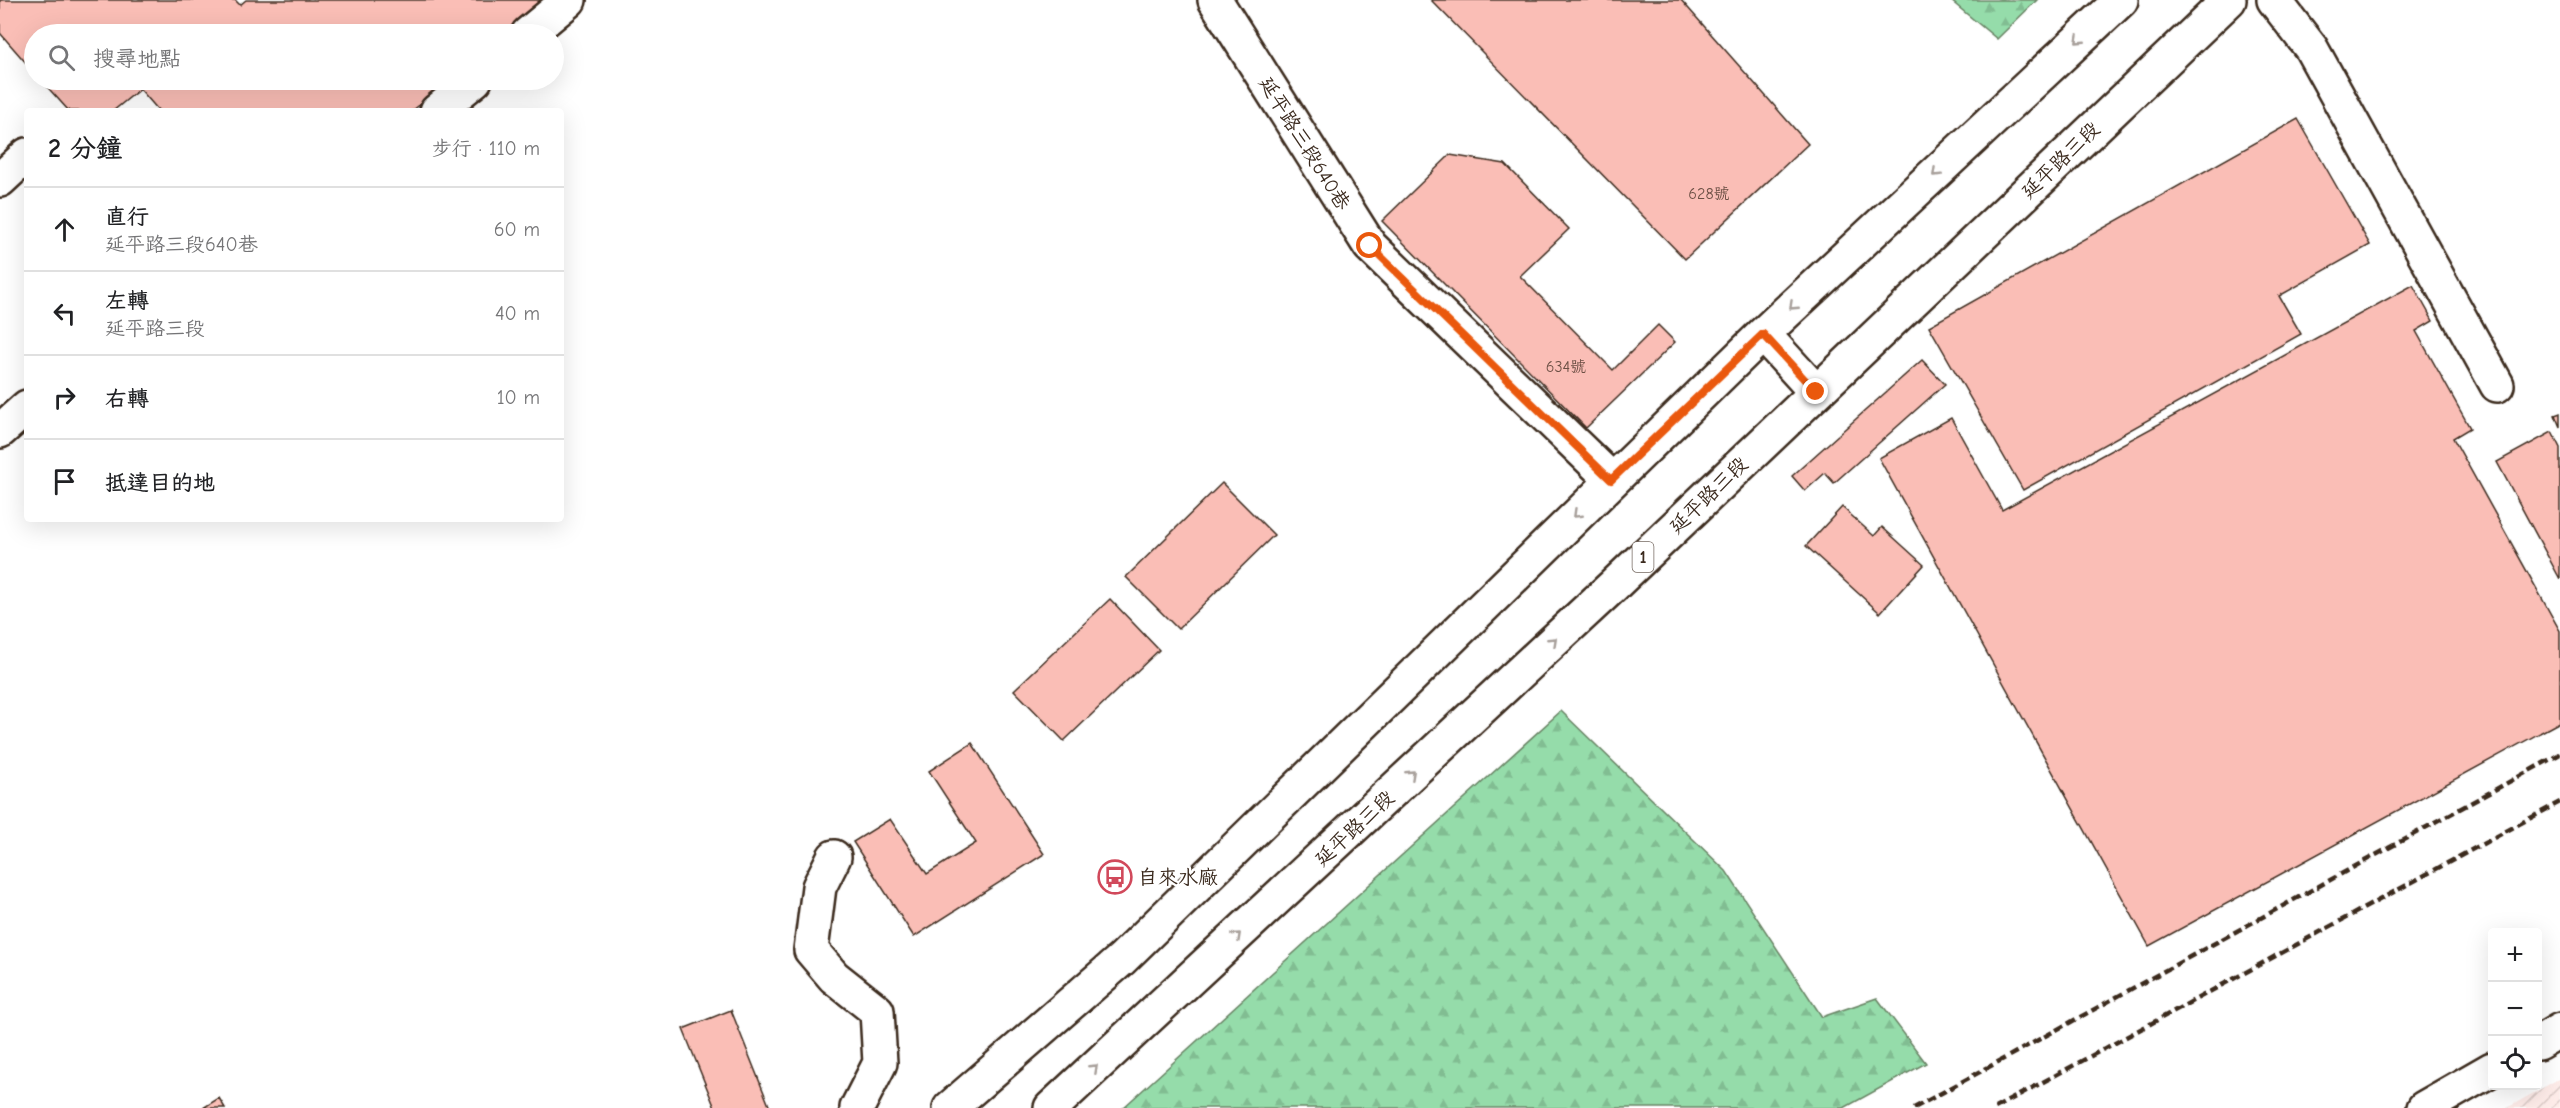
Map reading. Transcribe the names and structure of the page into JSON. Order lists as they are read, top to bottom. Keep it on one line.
{"streets":{"main road":["延平路三段640巷","延平路三段","1"]},"places":{"bus stop":["自來水廠"]},"house_numbers":["628號","634號"],"page":{"search":"搜尋地點","heading":["2 分鐘","步行 · 110 m"],"list":[["直行","延平路三段640巷","60 m"],["左轉","延平路三段","40 m"],["右轉","10 m"],"抵達目的地"],"map_buttons":["+","−"]}}
